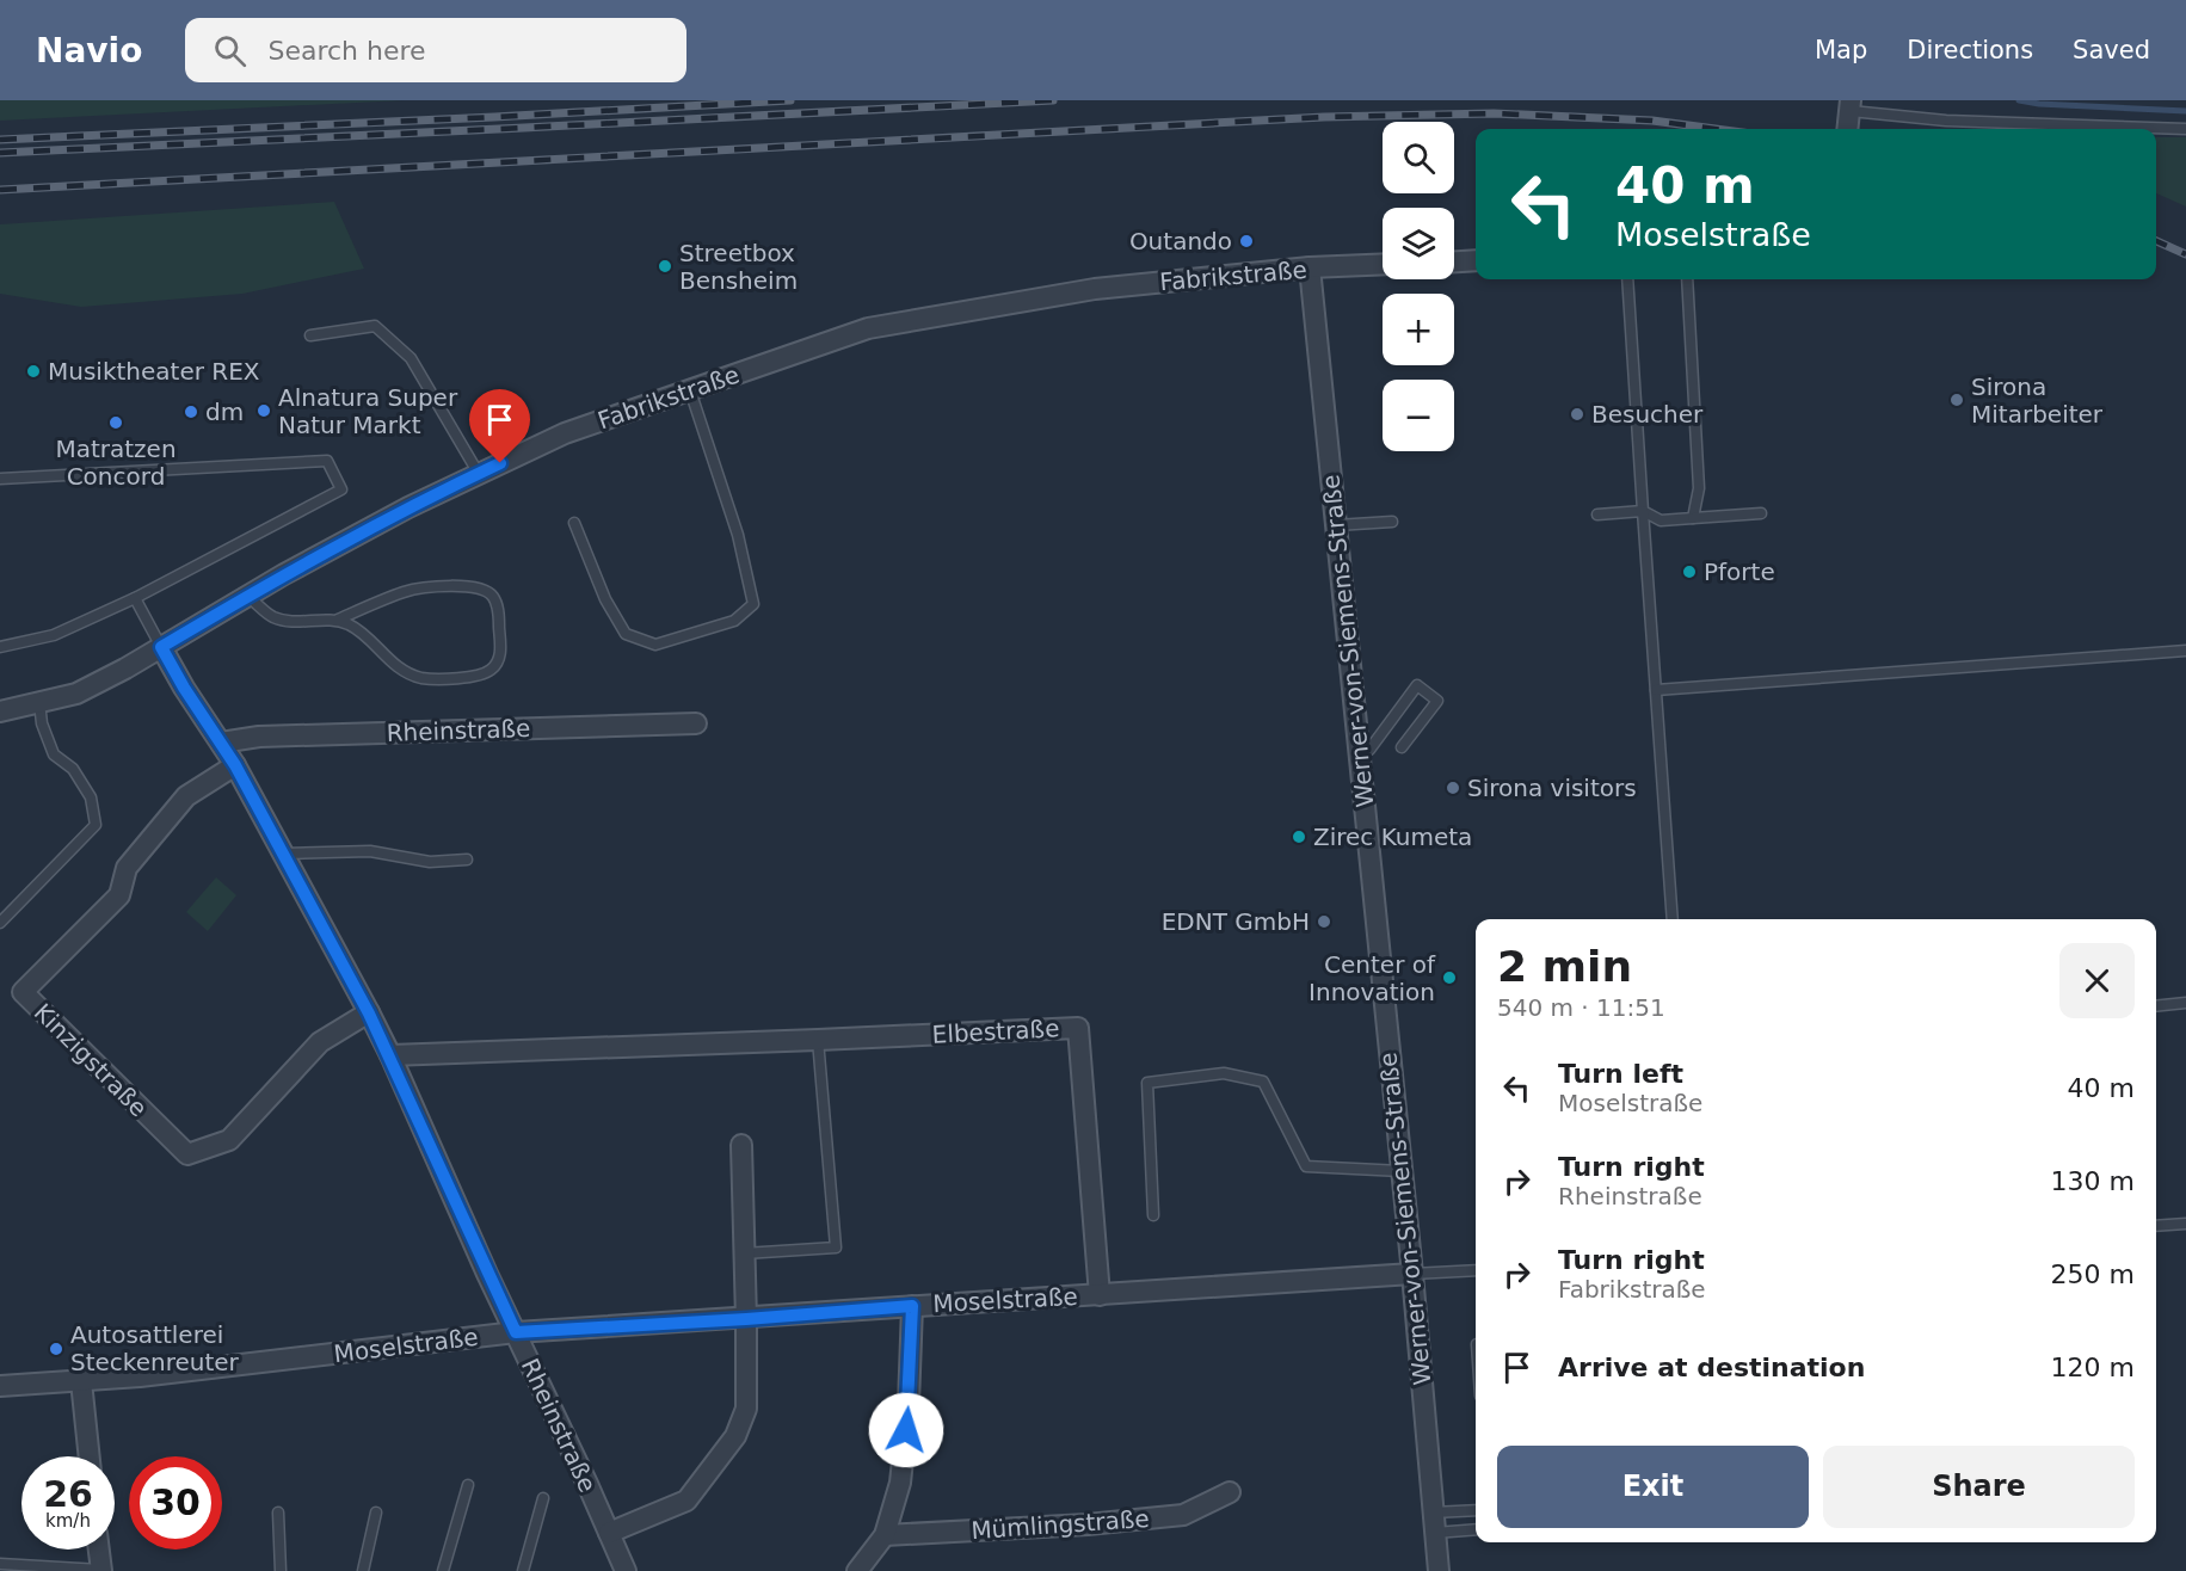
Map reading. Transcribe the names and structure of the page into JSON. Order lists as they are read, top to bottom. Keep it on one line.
{"streets":{"street":["Fabrikstraße","Werner-von-Siemens-Straße","Rheinstraße","Elbestraße","Kinzigstraße","Moselstraße","Mümlingstraße"]},"crossings":[["Fabrikstraße","Werner-von-Siemens-Straße"],["Fabrikstraße","Rheinstraße"],["Werner-von-Siemens-Straße","Moselstraße"],["Rheinstraße","Elbestraße"],["Rheinstraße","Kinzigstraße"],["Rheinstraße","Moselstraße"],["Elbestraße","Moselstraße"]],"places":["Outando","Streetbox Bensheim","Musiktheater REX","Sirona Mitarbeiter","Alnatura Super Natur Markt","dm","Besucher","Matratzen Concord","Pforte","Sirona visitors","Zirec Kumeta","EDNT GmbH","Center of Innovation","Autosattlerei Steckenreuter"],"page":{"header":"Navio","search":"Search here","nav":["Map","Directions","Saved"],"map_buttons":["+","−"],"turn":["40 m","Moselstraße"],"heading":["2 min","540 m · 11:51"],"list":[{"name":"Turn left","note":"Moselstraße","value":"40 m"},{"name":"Turn right","note":"Rheinstraße","value":"130 m"},{"name":"Turn right","note":"Fabrikstraße","value":"250 m"},{"name":"Arrive at destination","value":"120 m"}],"buttons":["Exit","Share"],"speed":"26 km/h","limit":"30"}}
